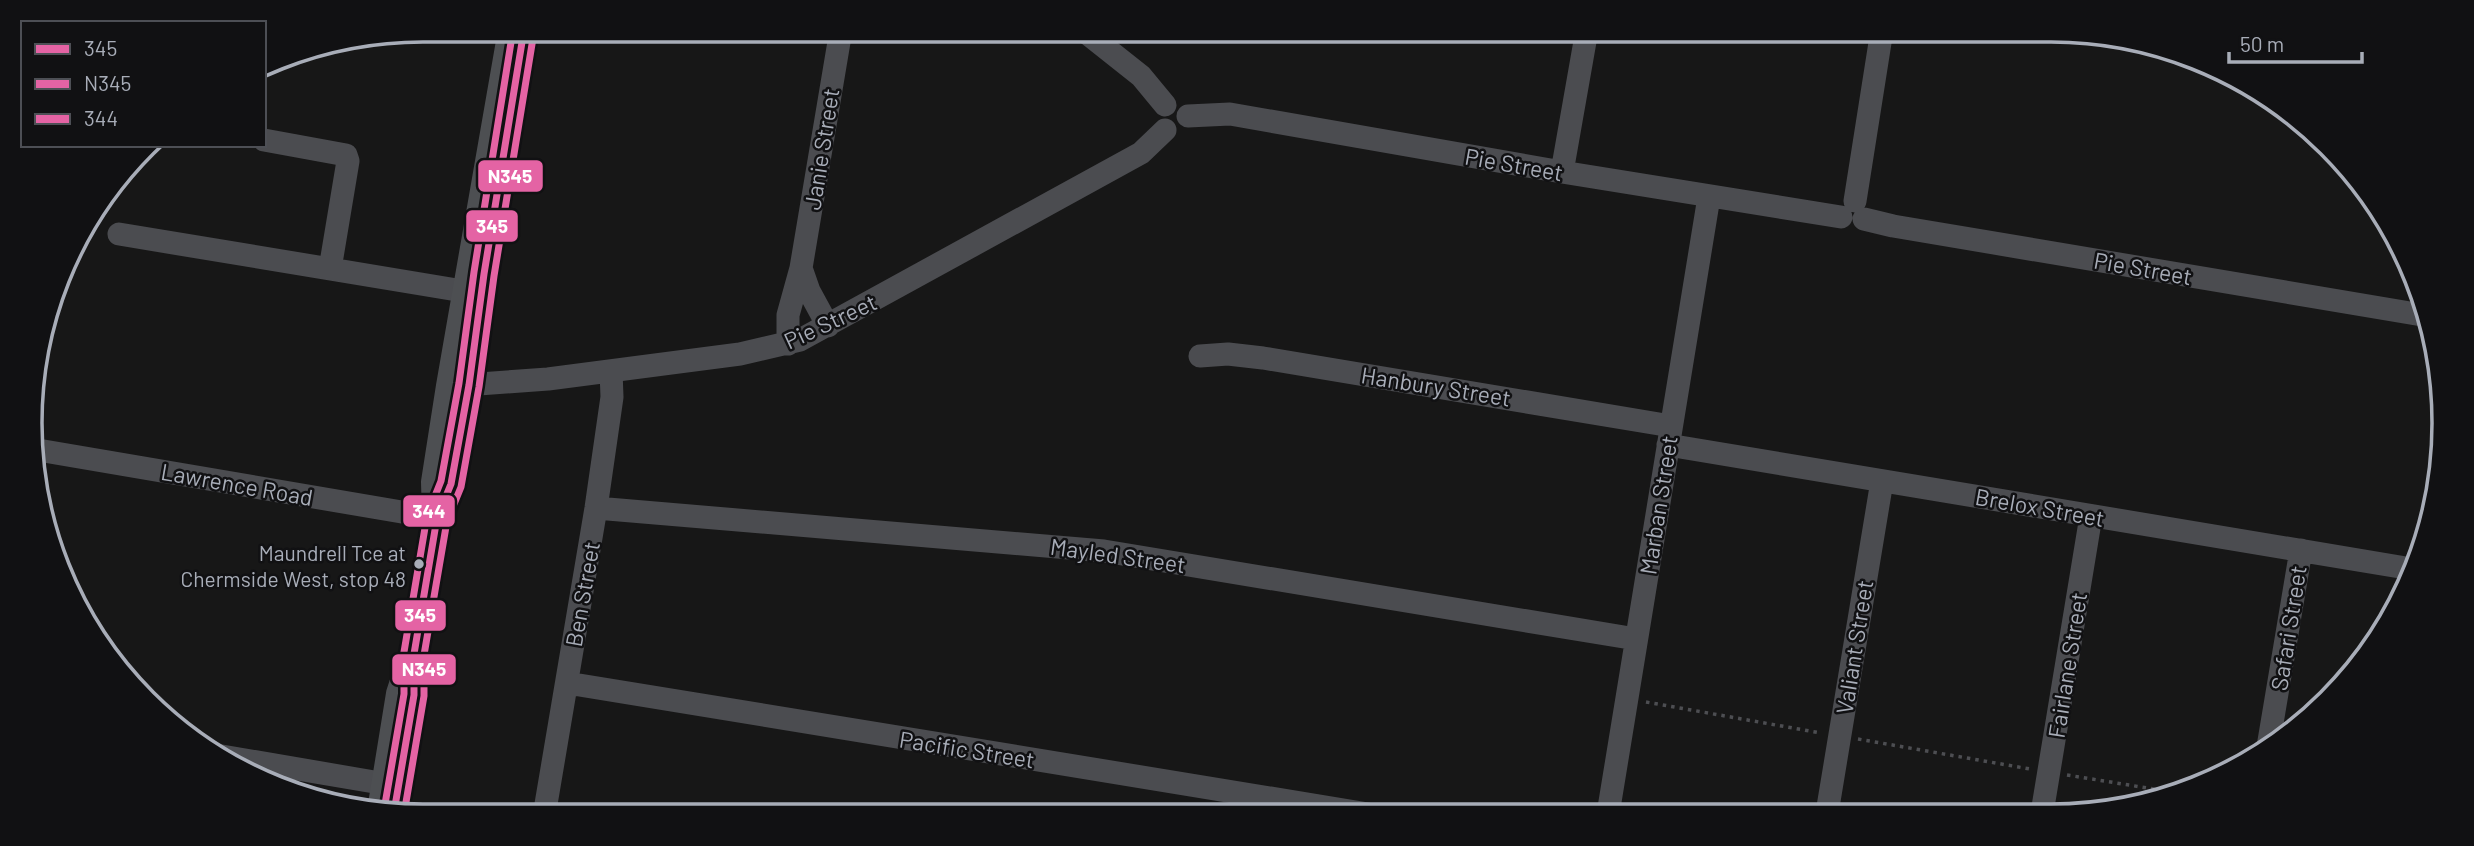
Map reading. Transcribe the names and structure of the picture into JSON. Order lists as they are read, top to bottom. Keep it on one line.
{"streets":{"street":["Janie Street","Pie Street","Hanbury Street","Lawrence Road","Marban Street","Brelox Street","Mayled Street","Ben Street","Safari Street","Valiant Street","Fairlane Street","Pacific Street"]},"crossings":[["Janie Street","Pie Street"],["Pie Street","Marban Street"],["Pie Street","Ben Street"],["Hanbury Street","Marban Street"],["Hanbury Street","Brelox Street"],["Marban Street","Brelox Street"],["Marban Street","Mayled Street"],["Brelox Street","Safari Street"],["Brelox Street","Valiant Street"],["Brelox Street","Fairlane Street"],["Mayled Street","Ben Street"],["Ben Street","Pacific Street"]],"places":["Maundrell Tce at Chermside West, stop 48"],"lines":["transit line 345","transit line N345","transit line 344"],"legend":["345","N345","344"],"scale_bar":"50 m"}
